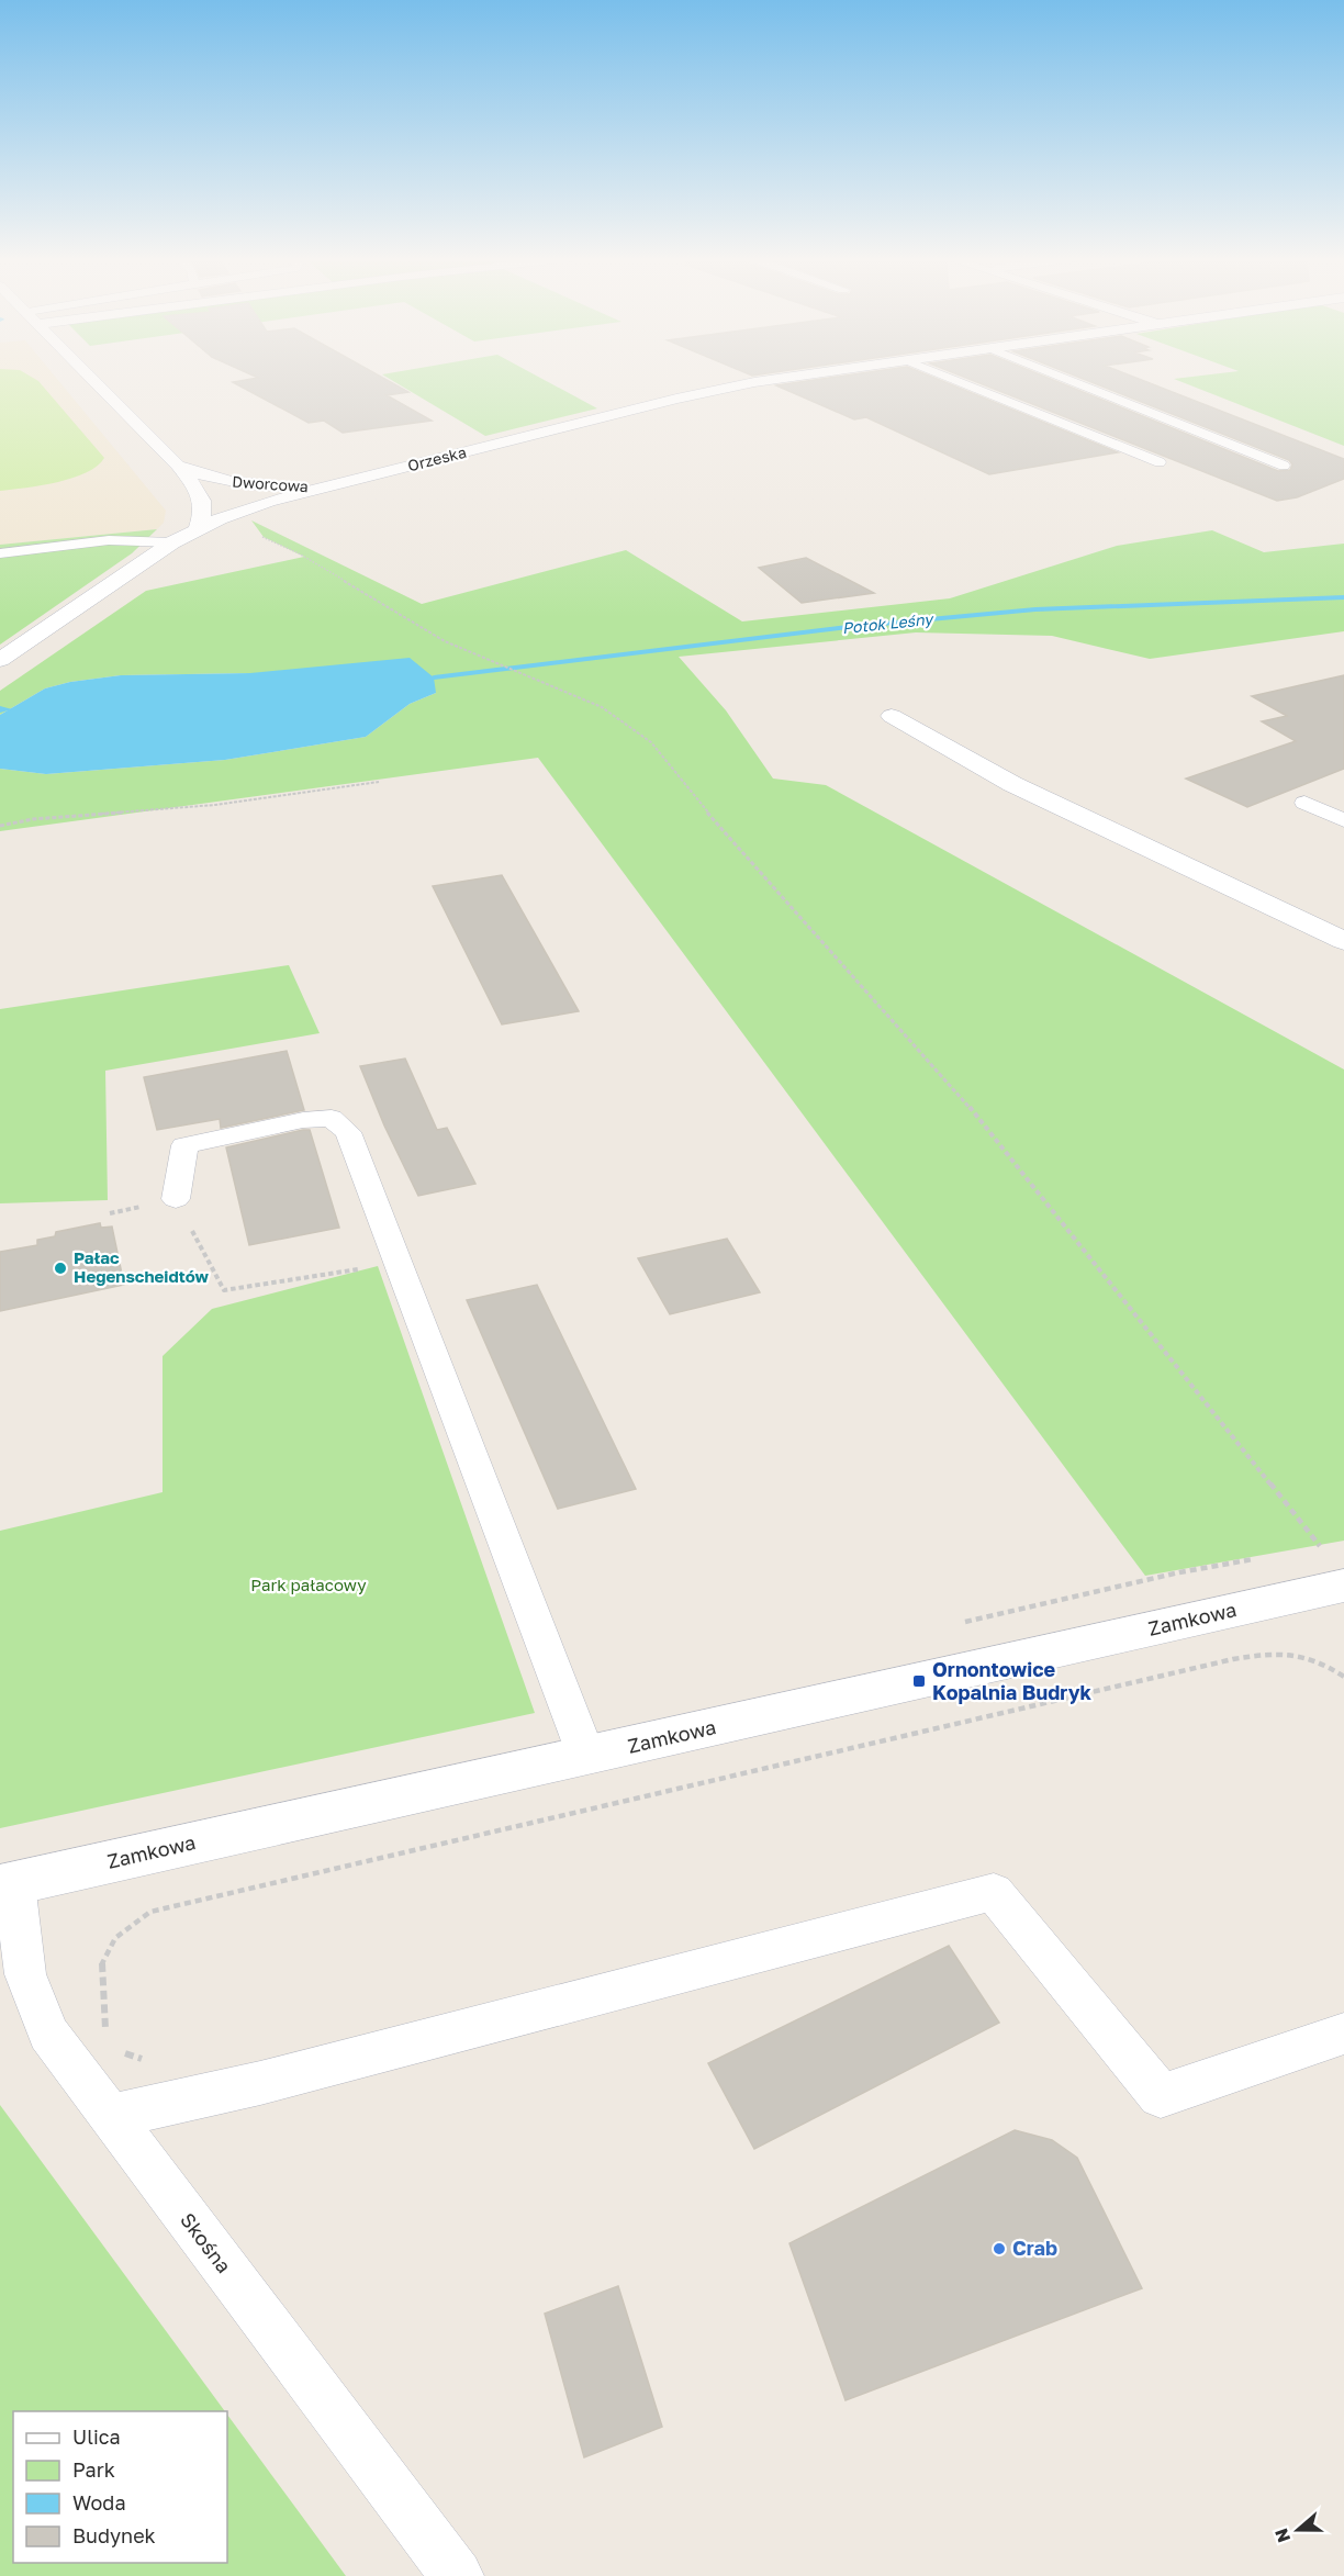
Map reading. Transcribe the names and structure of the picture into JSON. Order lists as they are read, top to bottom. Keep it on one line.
{"streets":{"street":["Orzeska","Dworcowa","Zamkowa"],"lane":["Skośna"]},"crossings":[["Orzeska","Dworcowa"],["Zamkowa","Skośna"]],"water":["Potok Leśny"],"parks":["Park pałacowy"],"places":{"other":["Pałac Hegenscheidtów","Crab"],"transit":["Ornontowice Kopalnia Budryk"]},"legend":["Ulica","Park","Woda","Budynek"],"north":"left"}
